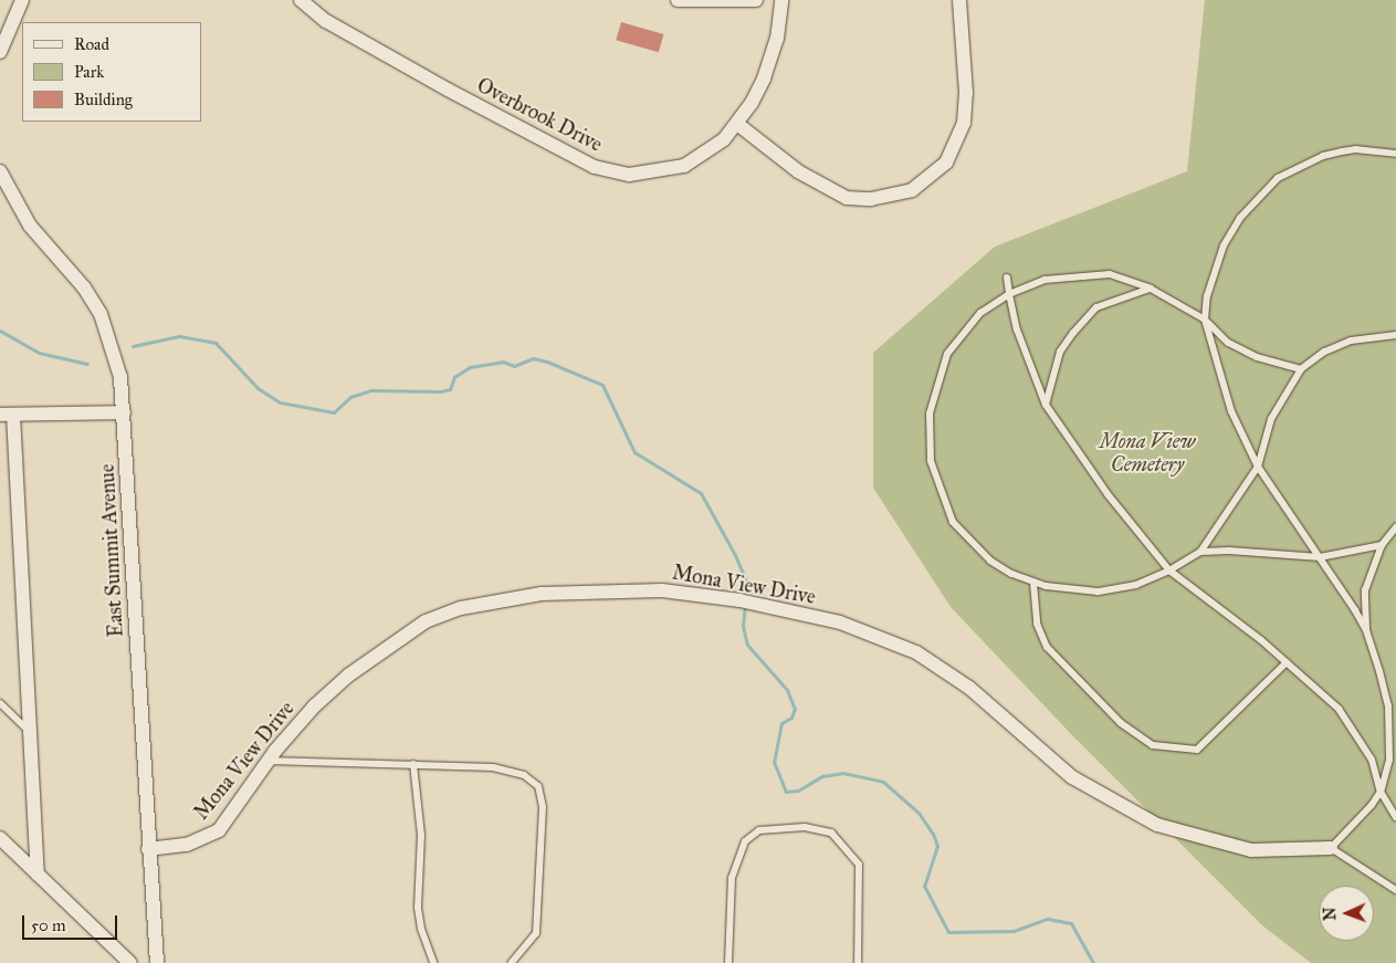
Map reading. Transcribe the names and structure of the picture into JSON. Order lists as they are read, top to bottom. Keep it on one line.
{"streets":{"street":["Overbrook Drive","East Summit Avenue","Mona View Drive"]},"crossings":[["East Summit Avenue","Mona View Drive"]],"parks":["Mona View Cemetery"],"legend":["Road","Park","Building"],"scale_bar":"50 m","north":"left"}
